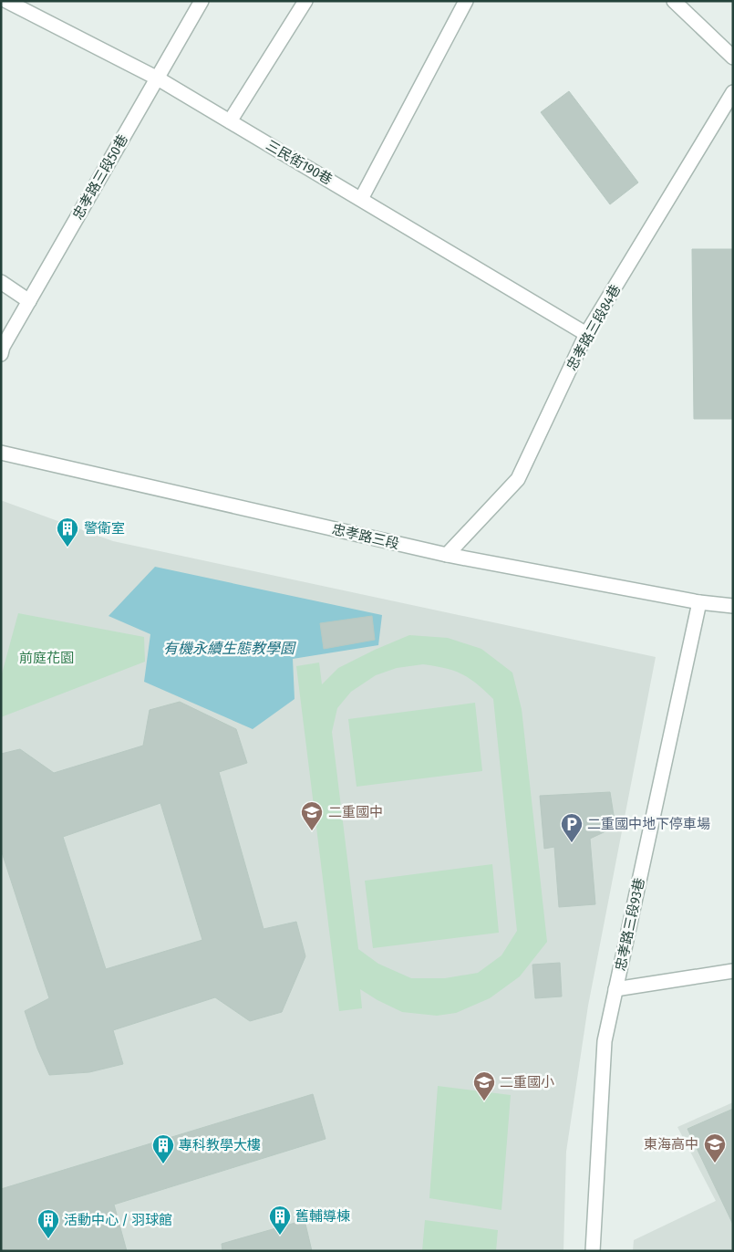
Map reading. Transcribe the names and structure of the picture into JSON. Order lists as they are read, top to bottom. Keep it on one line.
{"streets":{"street":["三民街190巷","忠孝路三段50巷","忠孝路三段84巷","忠孝路三段","忠孝路三段93巷"]},"crossings":[["三民街190巷","忠孝路三段50巷"],["三民街190巷","忠孝路三段84巷"],["忠孝路三段84巷","忠孝路三段"],["忠孝路三段","忠孝路三段93巷"]],"water":["有機永續生態教學園"],"parks":["前庭花園"],"places":{"building":["警衛室","專科教學大樓","舊輔導棟","活動中心 / 羽球館"],"school or university":["二重國中","二重國小","東海高中"],"parking":["二重國中地下停車場"]}}
